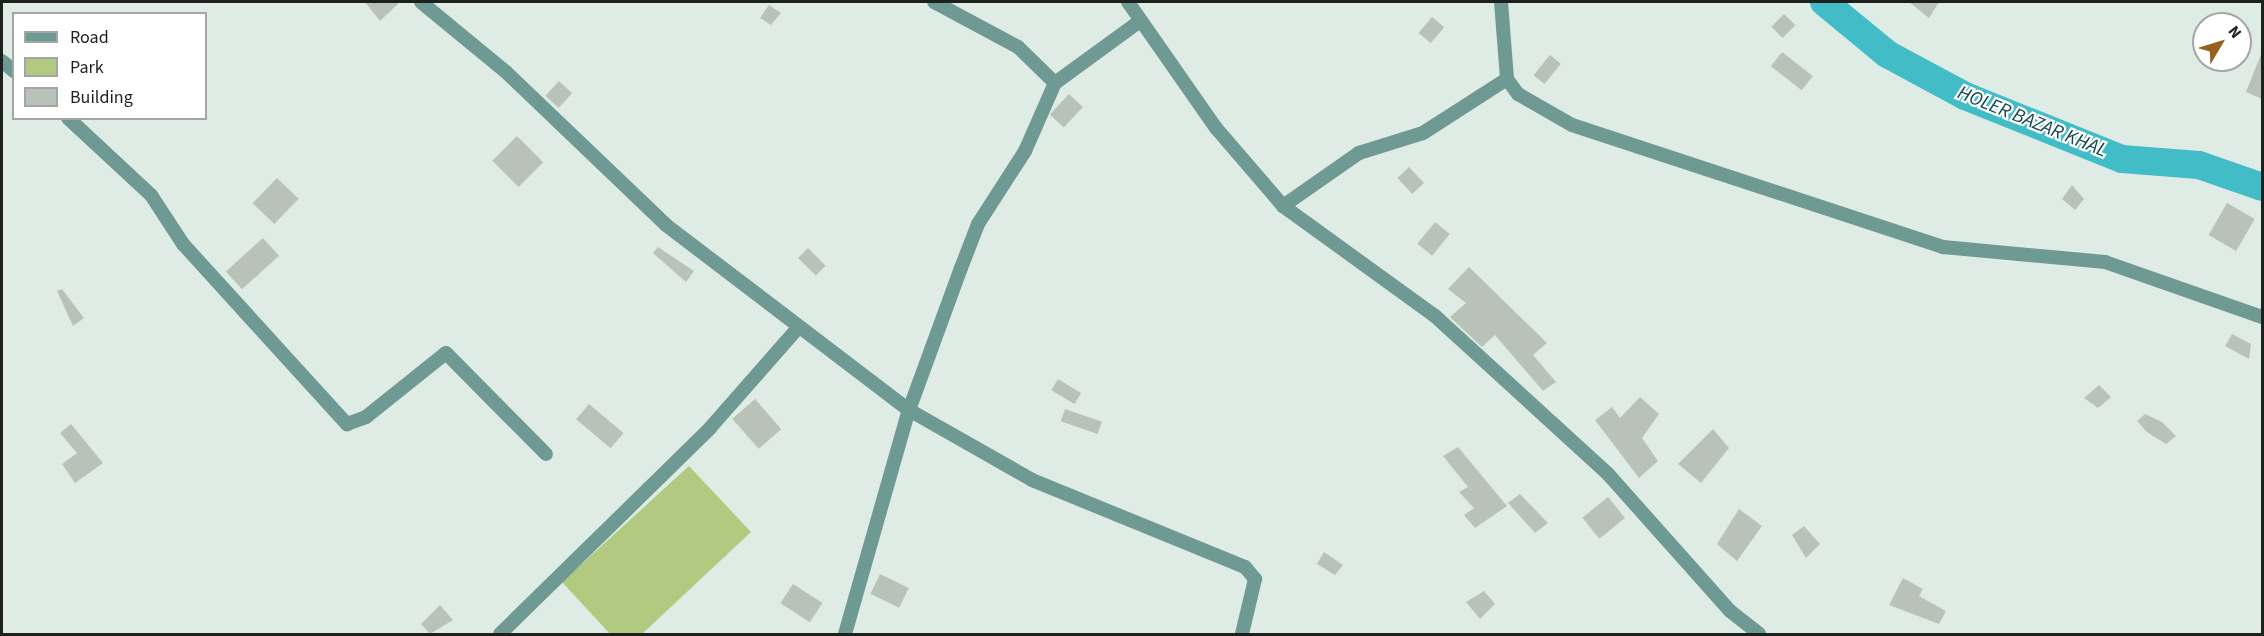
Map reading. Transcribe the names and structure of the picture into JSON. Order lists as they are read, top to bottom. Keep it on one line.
{"water":["HOLER BAZAR KHAL"],"legend":["Road","Park","Building"],"north":"top right"}
